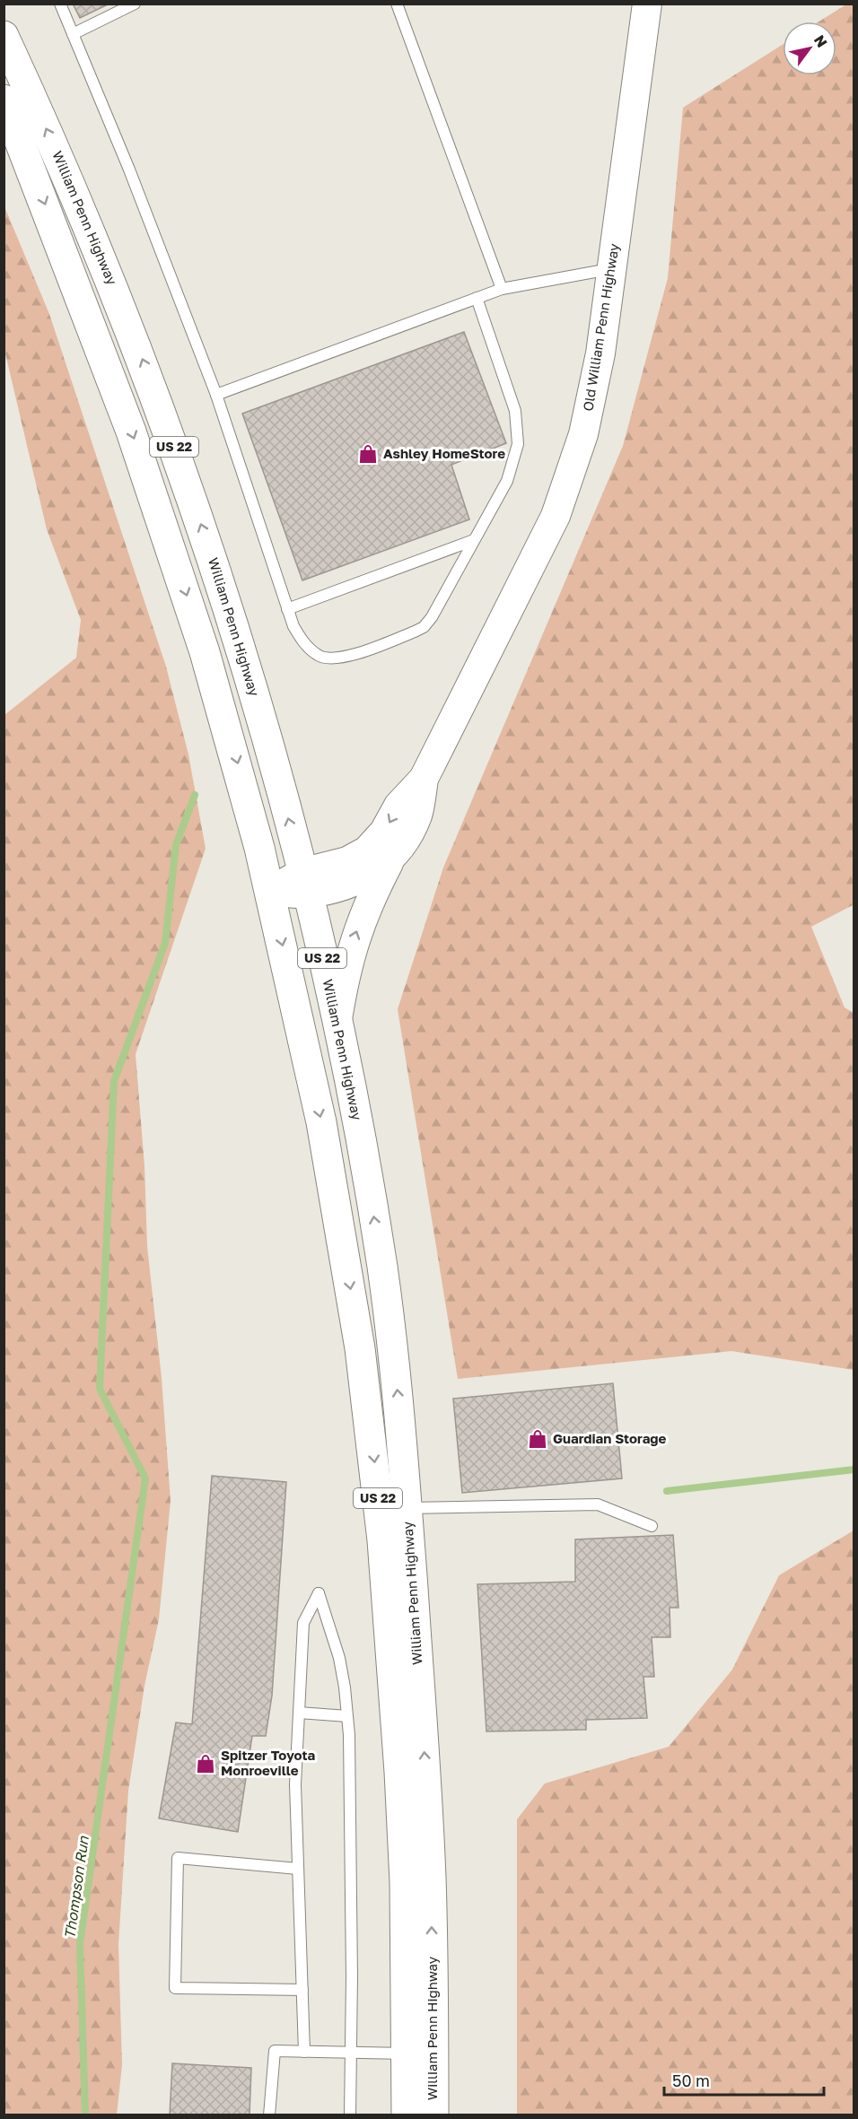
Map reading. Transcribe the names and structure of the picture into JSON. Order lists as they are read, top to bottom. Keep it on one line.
{"streets":{"highway":["William Penn Highway","US 22"],"main road":["Old William Penn Highway"]},"crossings":[["William Penn Highway","Old William Penn Highway"]],"water":["Thompson Run"],"places":{"shop":["Ashley HomeStore","Guardian Storage","Spitzer Toyota Monroeville"]},"scale_bar":"50 m","north":"top right"}
